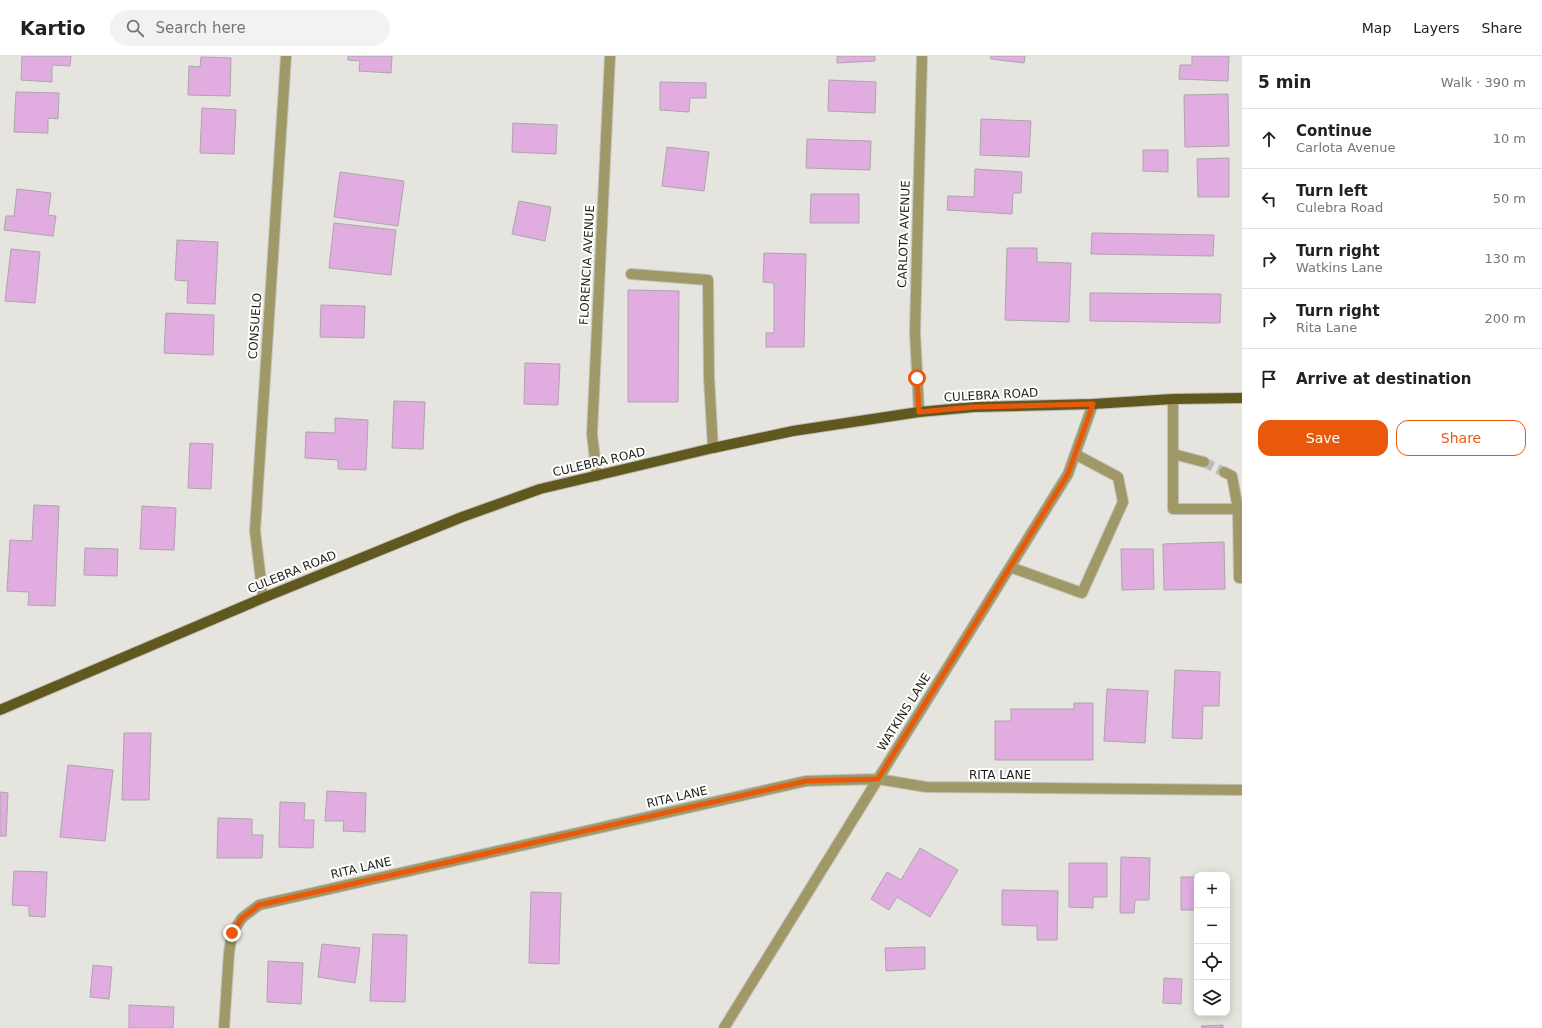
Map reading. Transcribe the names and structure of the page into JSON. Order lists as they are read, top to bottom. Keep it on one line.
{"streets":{"main road":["CULEBRA ROAD"],"street":["CARLOTA AVENUE","FLORENCIA AVENUE","CONSUELO","WATKINS LANE","RITA LANE"]},"crossings":[["CARLOTA AVENUE","CULEBRA ROAD"],["FLORENCIA AVENUE","CULEBRA ROAD"],["CONSUELO","CULEBRA ROAD"],["CULEBRA ROAD","WATKINS LANE"],["WATKINS LANE","RITA LANE"]],"page":{"header":"Kartio","search":"Search here","nav":["Map","Layers","Share"],"heading":["5 min","Walk · 390 m"],"list":[["Continue","Carlota Avenue","10 m"],["Turn left","Culebra Road","50 m"],["Turn right","Watkins Lane","130 m"],["Turn right","Rita Lane","200 m"],"Arrive at destination"],"buttons":["Save","Share"],"map_buttons":["+","−"]}}
